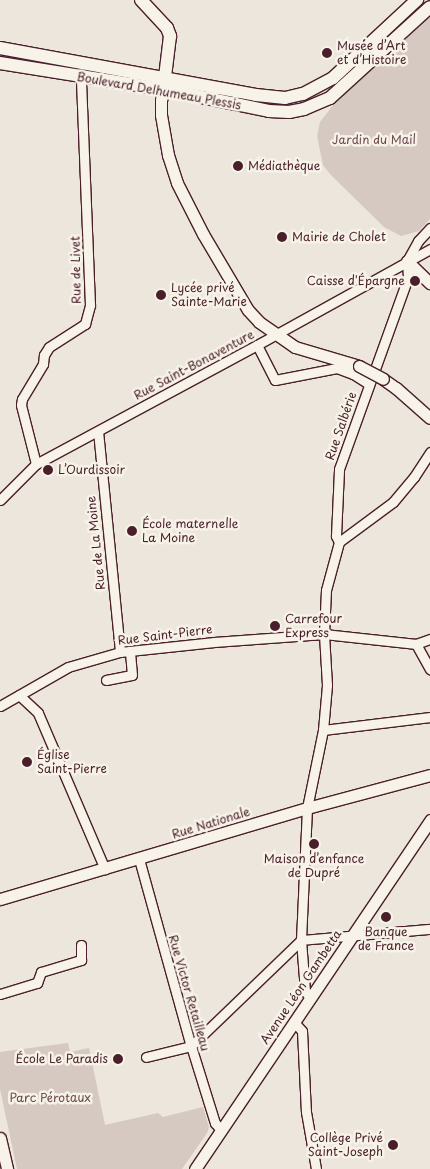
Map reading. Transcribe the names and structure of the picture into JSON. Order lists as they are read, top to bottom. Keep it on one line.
{"streets":{"main road":["Boulevard Delhumeau Plessis"],"street":["Rue de Livet","Rue Saint-Bonaventure","Rue Salbérie","Rue de La Moine","Rue Saint-Pierre","Rue Nationale","Avenue Léon Gambetta","Rue Victor Retailleau"]},"crossings":[["Boulevard Delhumeau Plessis","Rue de Livet"],["Rue de Livet","Rue Saint-Bonaventure"],["Rue Saint-Bonaventure","Rue Salbérie"],["Rue Saint-Bonaventure","Rue de La Moine"],["Rue Salbérie","Rue Saint-Pierre"],["Rue Salbérie","Rue Nationale"],["Rue Salbérie","Avenue Léon Gambetta"],["Rue de La Moine","Rue Saint-Pierre"],["Rue Nationale","Rue Victor Retailleau"],["Avenue Léon Gambetta","Rue Victor Retailleau"]],"parks":["Jardin du Mail","Parc Pérotaux"],"places":["Musée d’Art et d’Histoire","Médiathèque","Mairie de Cholet","Caisse d'Épargne","Lycée privé Sainte-Marie","L’Ourdissoir","École maternelle La Moine","Carrefour Express","Église Saint-Pierre","Maison d’enfance de Dupré","Banque de France","École Le Paradis","Collège Privé Saint-Joseph"]}
